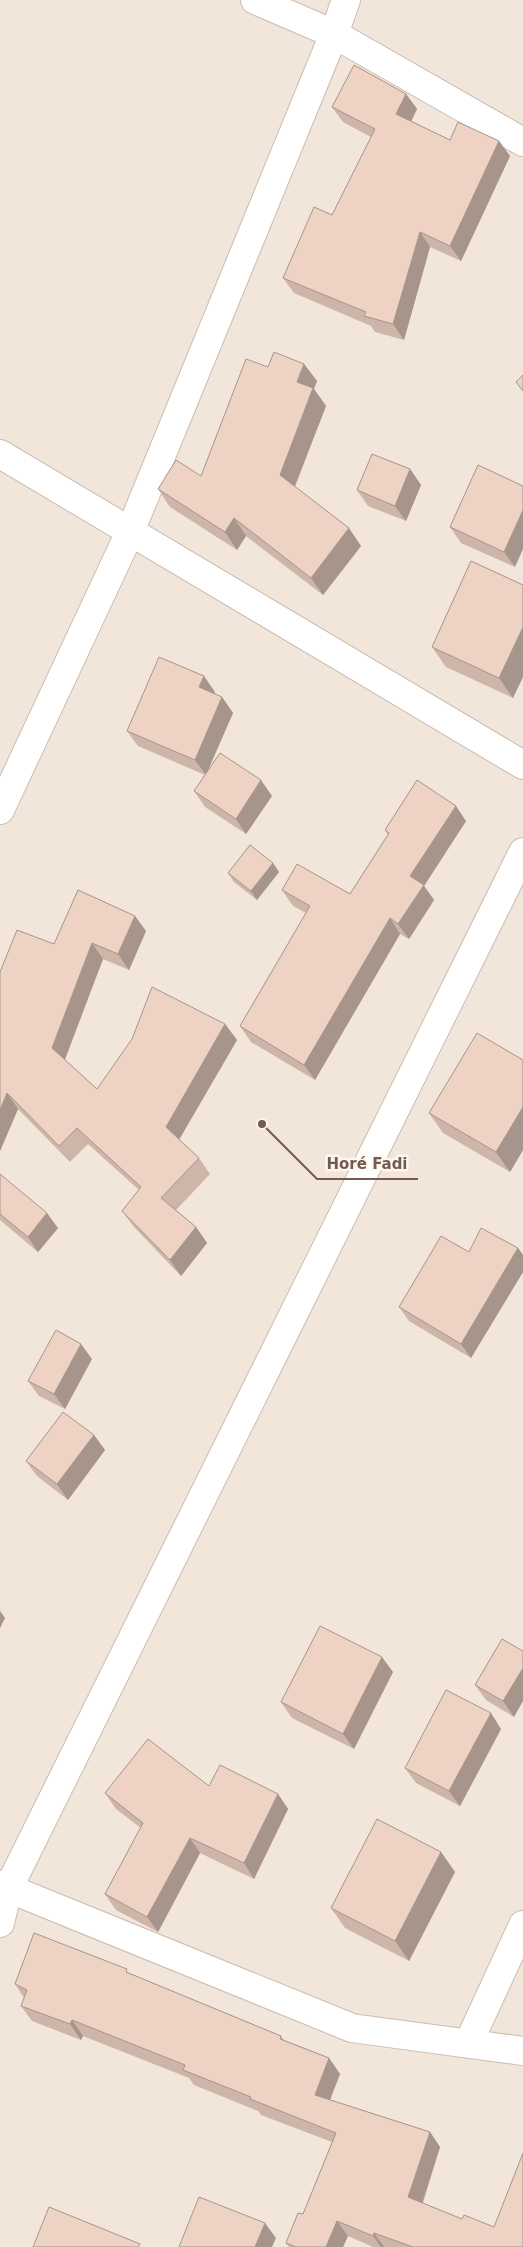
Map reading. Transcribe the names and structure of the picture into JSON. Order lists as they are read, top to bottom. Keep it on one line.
{"places":["Horé Fadi"]}
